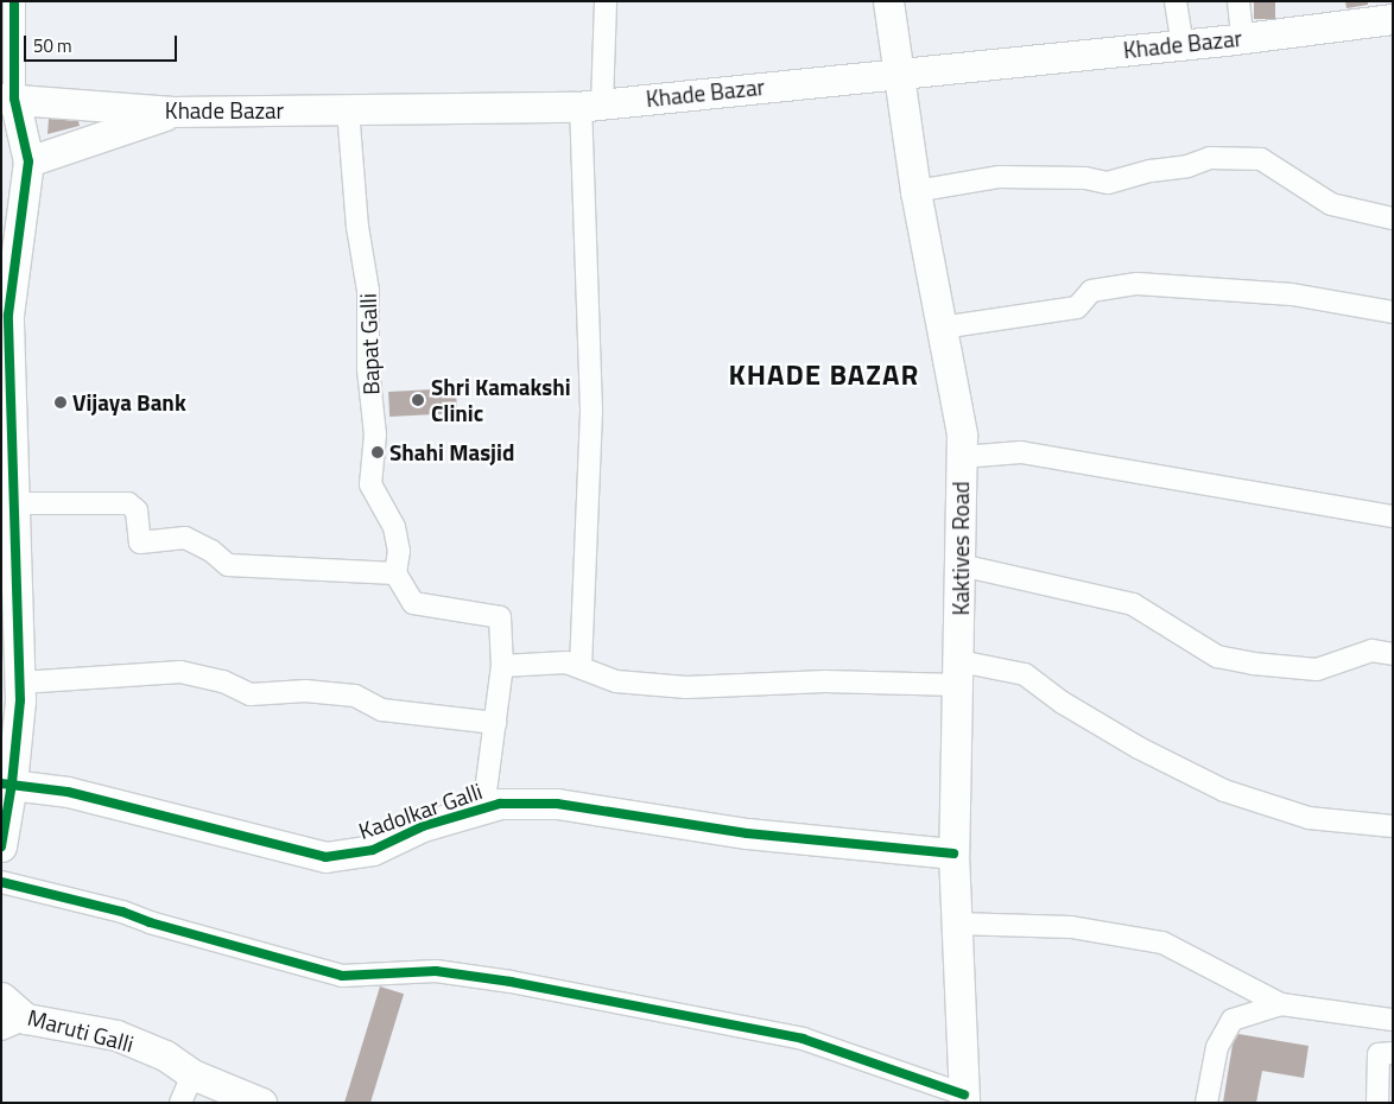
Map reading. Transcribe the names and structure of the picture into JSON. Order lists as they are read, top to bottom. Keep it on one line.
{"streets":{"main road":["Khade Bazar","Kaktives Road","Kadolkar Galli","Maruti Galli"],"street":["Bapat Galli"]},"crossings":[["Khade Bazar","Bapat Galli"],["Khade Bazar","Kaktives Road"],["Kaktives Road","Kadolkar Galli"]],"districts":["KHADE BAZAR"],"places":["Shri Kamakshi Clinic","Vijaya Bank","Shahi Masjid"],"scale_bar":"50 m"}
